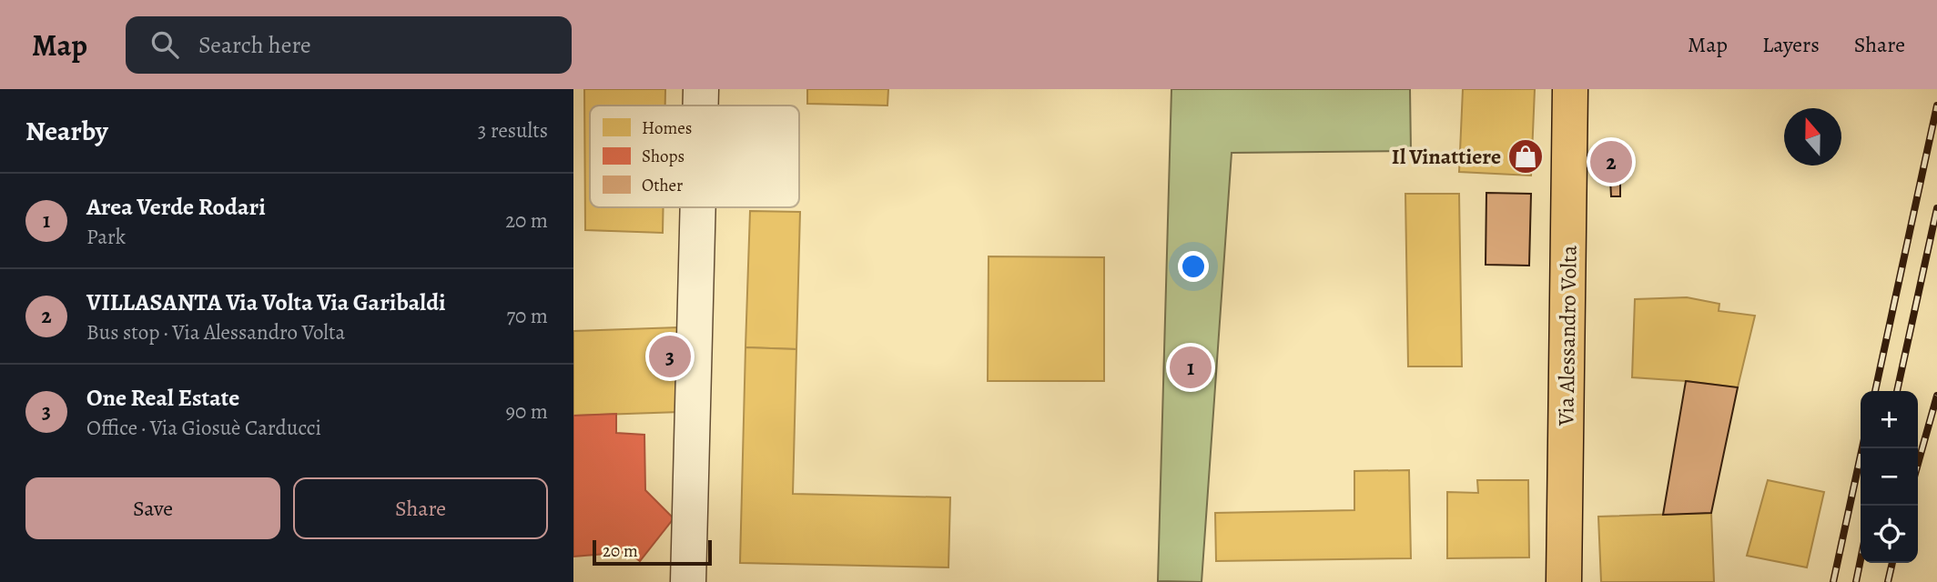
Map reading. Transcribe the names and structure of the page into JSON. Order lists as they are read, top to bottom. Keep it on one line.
{"streets":{"main road":["Via Alessandro Volta"]},"places":{"shop":["Il Vinattiere"]},"legend":["Homes","Shops","Other"],"scale_bar":"20 m","north":"top","page":{"header":"Map","search":"Search here","nav":["Map","Layers","Share"],"heading":["Nearby","3 results"],"pins":["2","3","1"],"list":[{"mark":"1","name":"Area Verde Rodari","note":"Park","value":"20 m"},{"mark":"2","name":"VILLASANTA Via Volta Via Garibaldi","note":"Bus stop · Via Alessandro Volta","value":"70 m"},{"mark":"3","name":"One Real Estate","note":"Office · Via Giosuè Carducci","value":"90 m"}],"map_buttons":["+","−"],"buttons":["Save","Share"],"scale":"20 m"}}
